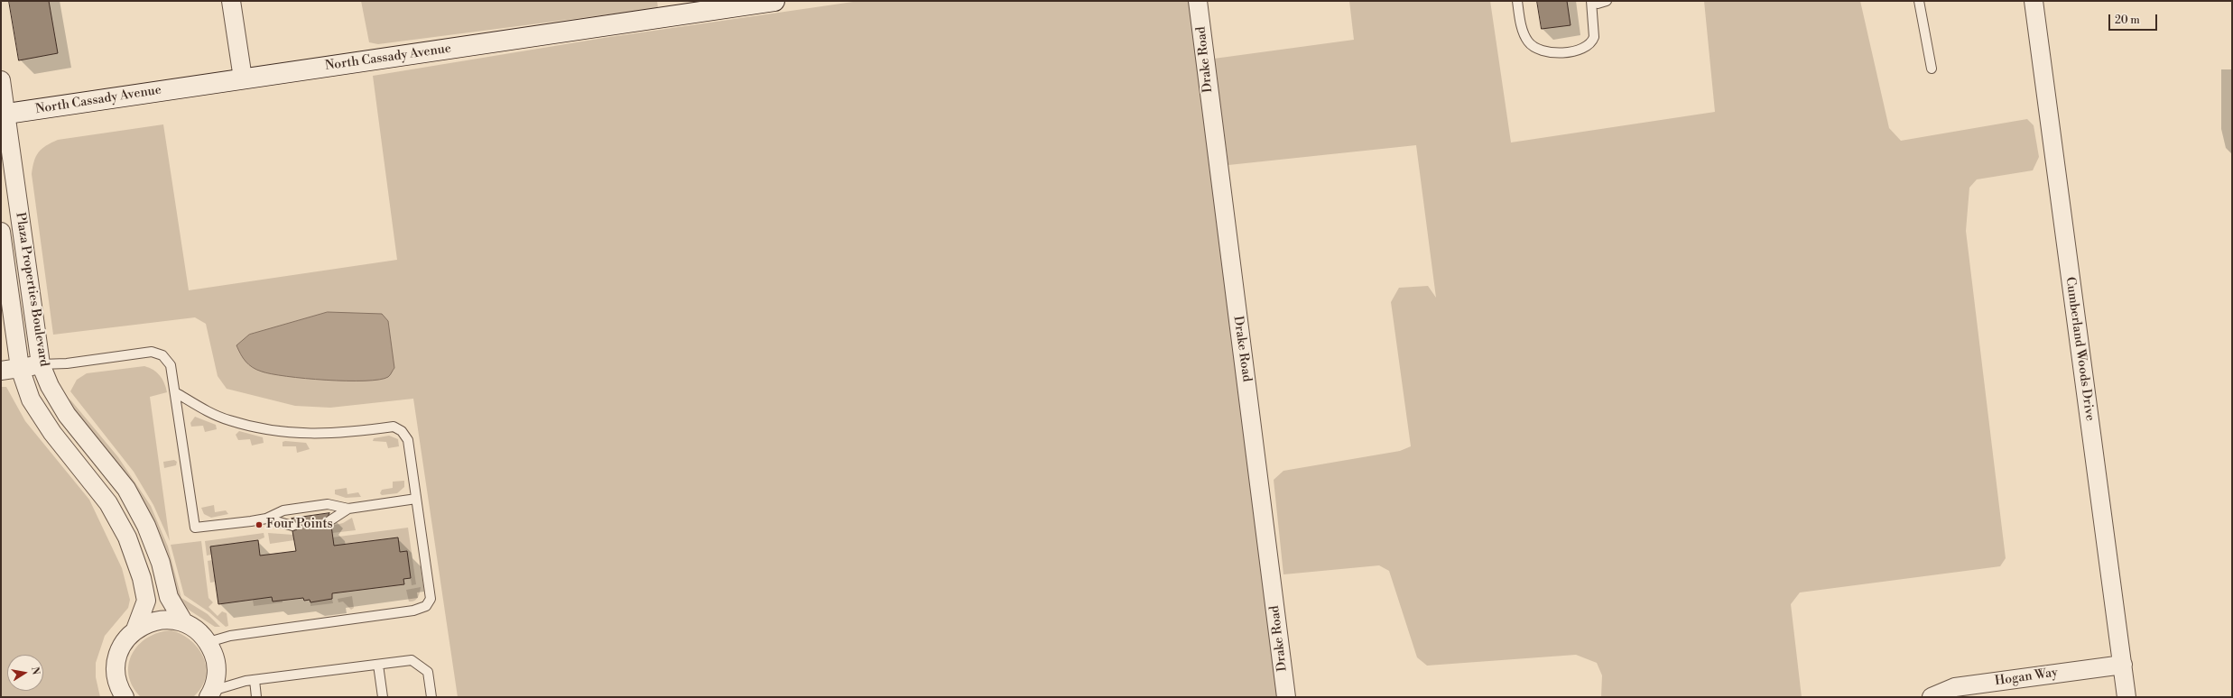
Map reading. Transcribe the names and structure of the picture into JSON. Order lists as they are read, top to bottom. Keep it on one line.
{"streets":{"main road":["North Cassady Avenue"],"street":["Drake Road","Plaza Properties Boulevard","Cumberland Woods Drive","Hogan Way"]},"crossings":[["North Cassady Avenue","Plaza Properties Boulevard"],["Cumberland Woods Drive","Hogan Way"]],"places":["Four Points"],"scale_bar":"20 m","north":"right"}
